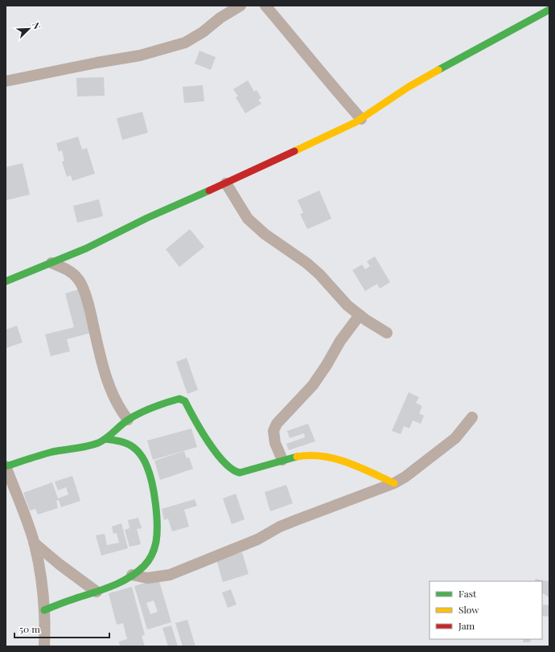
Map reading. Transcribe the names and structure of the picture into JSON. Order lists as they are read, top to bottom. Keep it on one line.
{"legend":["Fast","Slow","Jam"],"scale_bar":"50 m","north":"top right"}
